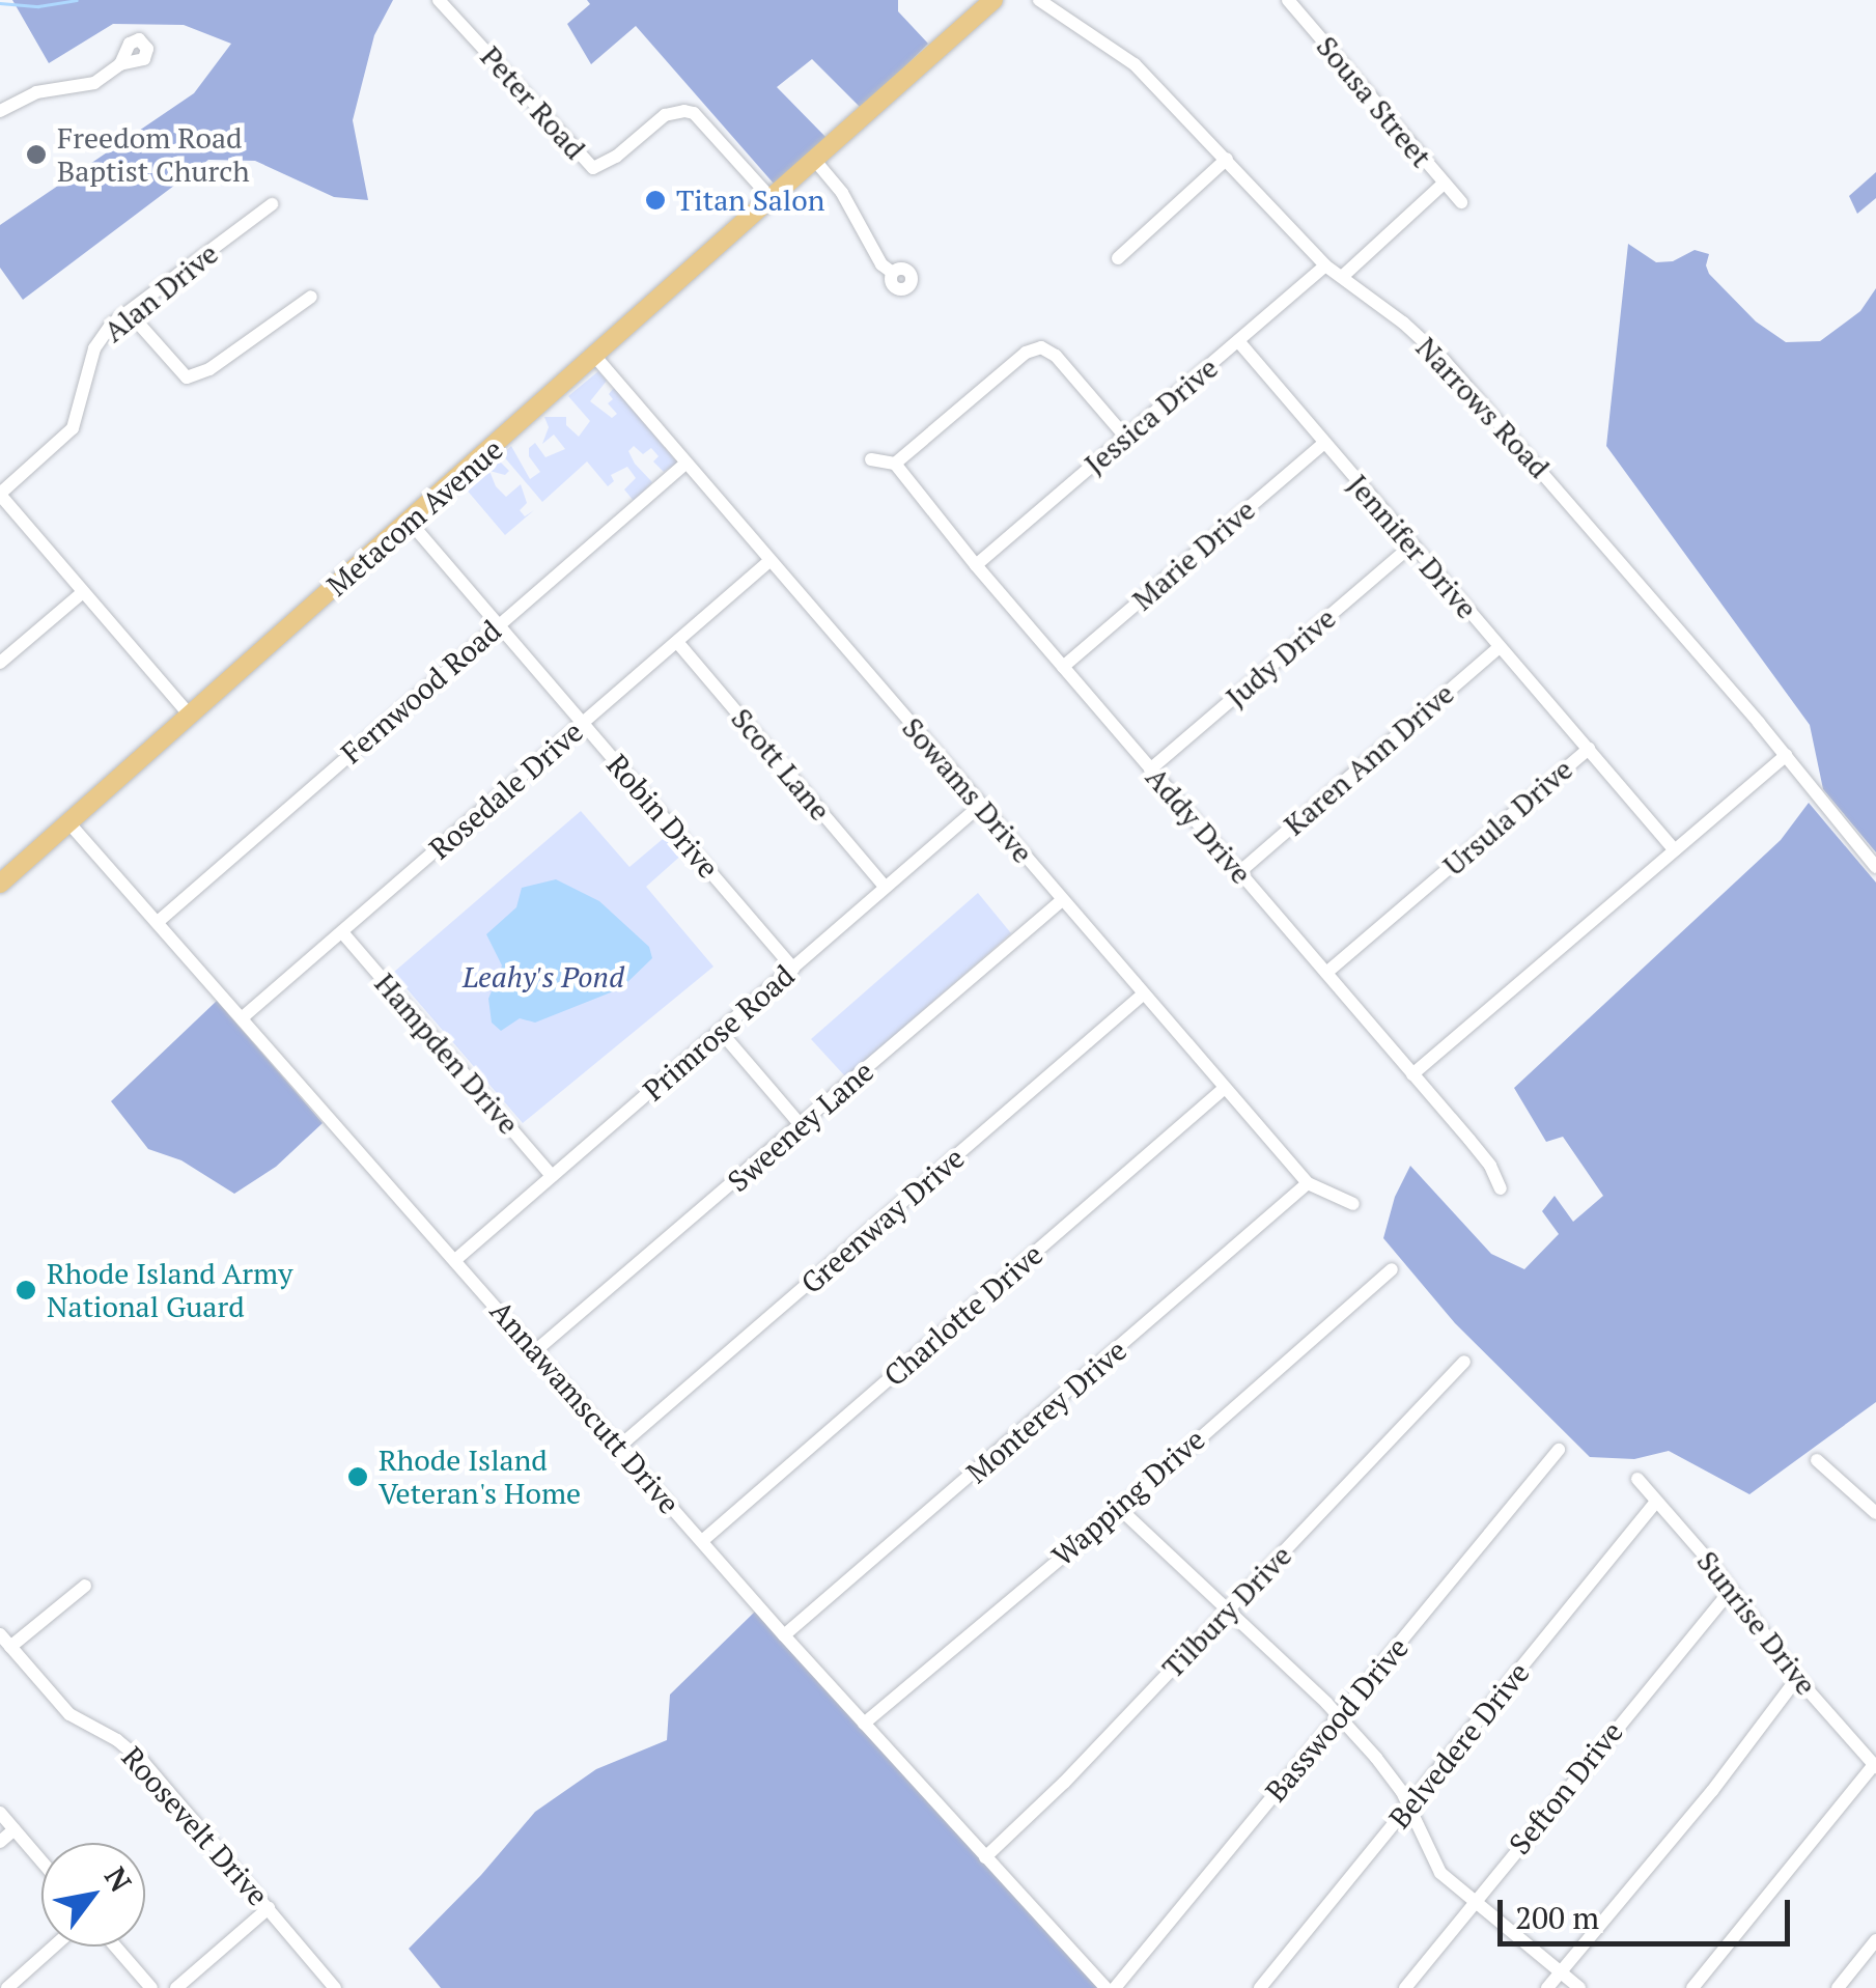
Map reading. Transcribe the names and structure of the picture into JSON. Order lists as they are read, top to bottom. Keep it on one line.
{"streets":{"main road":["Metacom Avenue"],"street":["Sousa Street","Peter Road","Alan Drive","Narrows Road","Jessica Drive","Jennifer Drive","Marie Drive","Judy Drive","Fernwood Road","Karen Ann Drive","Scott Lane","Rosedale Drive","Sowams Drive","Robin Drive","Ursula Drive","Addy Drive","Primrose Road","Hampden Drive","Sweeney Lane","Greenway Drive","Charlotte Drive","Annawamscutt Drive","Monterey Drive","Wapping Drive","Tilbury Drive","Sunrise Drive","Basswood Drive","Belvedere Drive","Sefton Drive","Roosevelt Drive"]},"crossings":[["Peter Road","Metacom Avenue"],["Narrows Road","Jessica Drive"],["Jessica Drive","Jennifer Drive"],["Jessica Drive","Addy Drive"],["Metacom Avenue","Sowams Drive"],["Metacom Avenue","Robin Drive"],["Metacom Avenue","Annawamscutt Drive"],["Jennifer Drive","Marie Drive"],["Jennifer Drive","Judy Drive"],["Jennifer Drive","Karen Ann Drive"],["Jennifer Drive","Ursula Drive"],["Marie Drive","Addy Drive"],["Judy Drive","Addy Drive"],["Fernwood Road","Sowams Drive"],["Fernwood Road","Robin Drive"],["Fernwood Road","Annawamscutt Drive"],["Karen Ann Drive","Addy Drive"],["Scott Lane","Rosedale Drive"],["Scott Lane","Primrose Road"],["Rosedale Drive","Sowams Drive"],["Rosedale Drive","Robin Drive"],["Rosedale Drive","Hampden Drive"],["Rosedale Drive","Annawamscutt Drive"],["Sowams Drive","Primrose Road"],["Sowams Drive","Sweeney Lane"],["Sowams Drive","Greenway Drive"],["Sowams Drive","Charlotte Drive"],["Sowams Drive","Monterey Drive"],["Robin Drive","Primrose Road"],["Ursula Drive","Addy Drive"],["Primrose Road","Hampden Drive"],["Primrose Road","Annawamscutt Drive"],["Sweeney Lane","Annawamscutt Drive"],["Greenway Drive","Annawamscutt Drive"],["Charlotte Drive","Annawamscutt Drive"],["Annawamscutt Drive","Monterey Drive"],["Annawamscutt Drive","Wapping Drive"],["Annawamscutt Drive","Tilbury Drive"],["Sunrise Drive","Belvedere Drive"],["Sunrise Drive","Sefton Drive"]],"parks":["Leahy's Pond"],"places":["Freedom Road Baptist Church","Titan Salon","Rhode Island Army National Guard","Rhode Island Veteran's Home"],"scale_bar":"200 m","north":"top right"}
